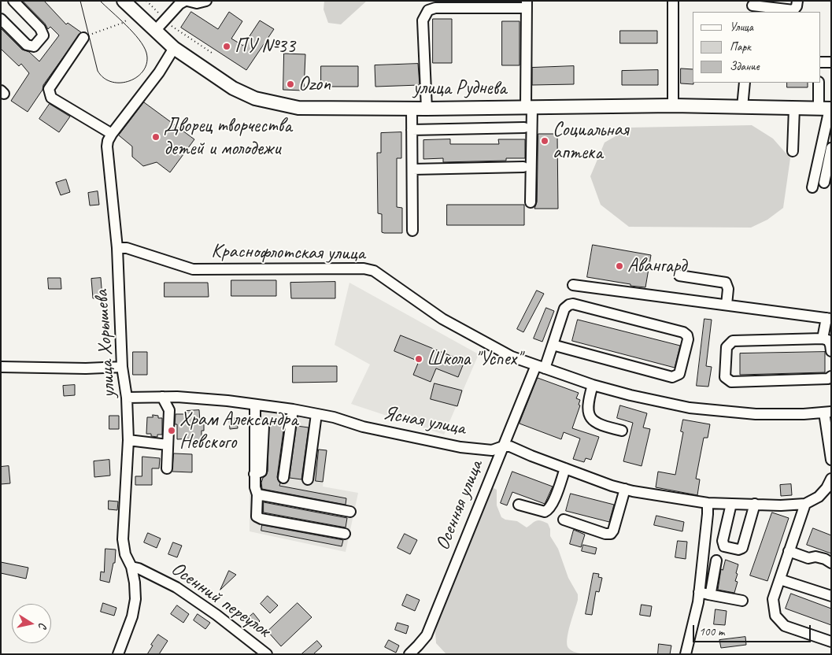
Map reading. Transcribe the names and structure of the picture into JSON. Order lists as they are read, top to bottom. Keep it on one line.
{"streets":{"main road":["улица Руднева"],"street":["Краснофлотская улица","улица Хорышева","Ясная улица","Осенняя улица","Осенний переулок"]},"crossings":[["улица Руднева","улица Хорышева"],["Краснофлотская улица","улица Хорышева"],["Краснофлотская улица","Осенняя улица"],["улица Хорышева","Ясная улица"],["улица Хорышева","Осенний переулок"],["Ясная улица","Осенняя улица"]],"places":["ПУ №33","Ozon","Дворец творчества детей и молодежи","Социальная аптека","Авангард","Школа \"Успех\"","Храм Александра Невского"],"legend":["Улица","Парк","Здание"],"scale_bar":"100 m","north":"right"}
